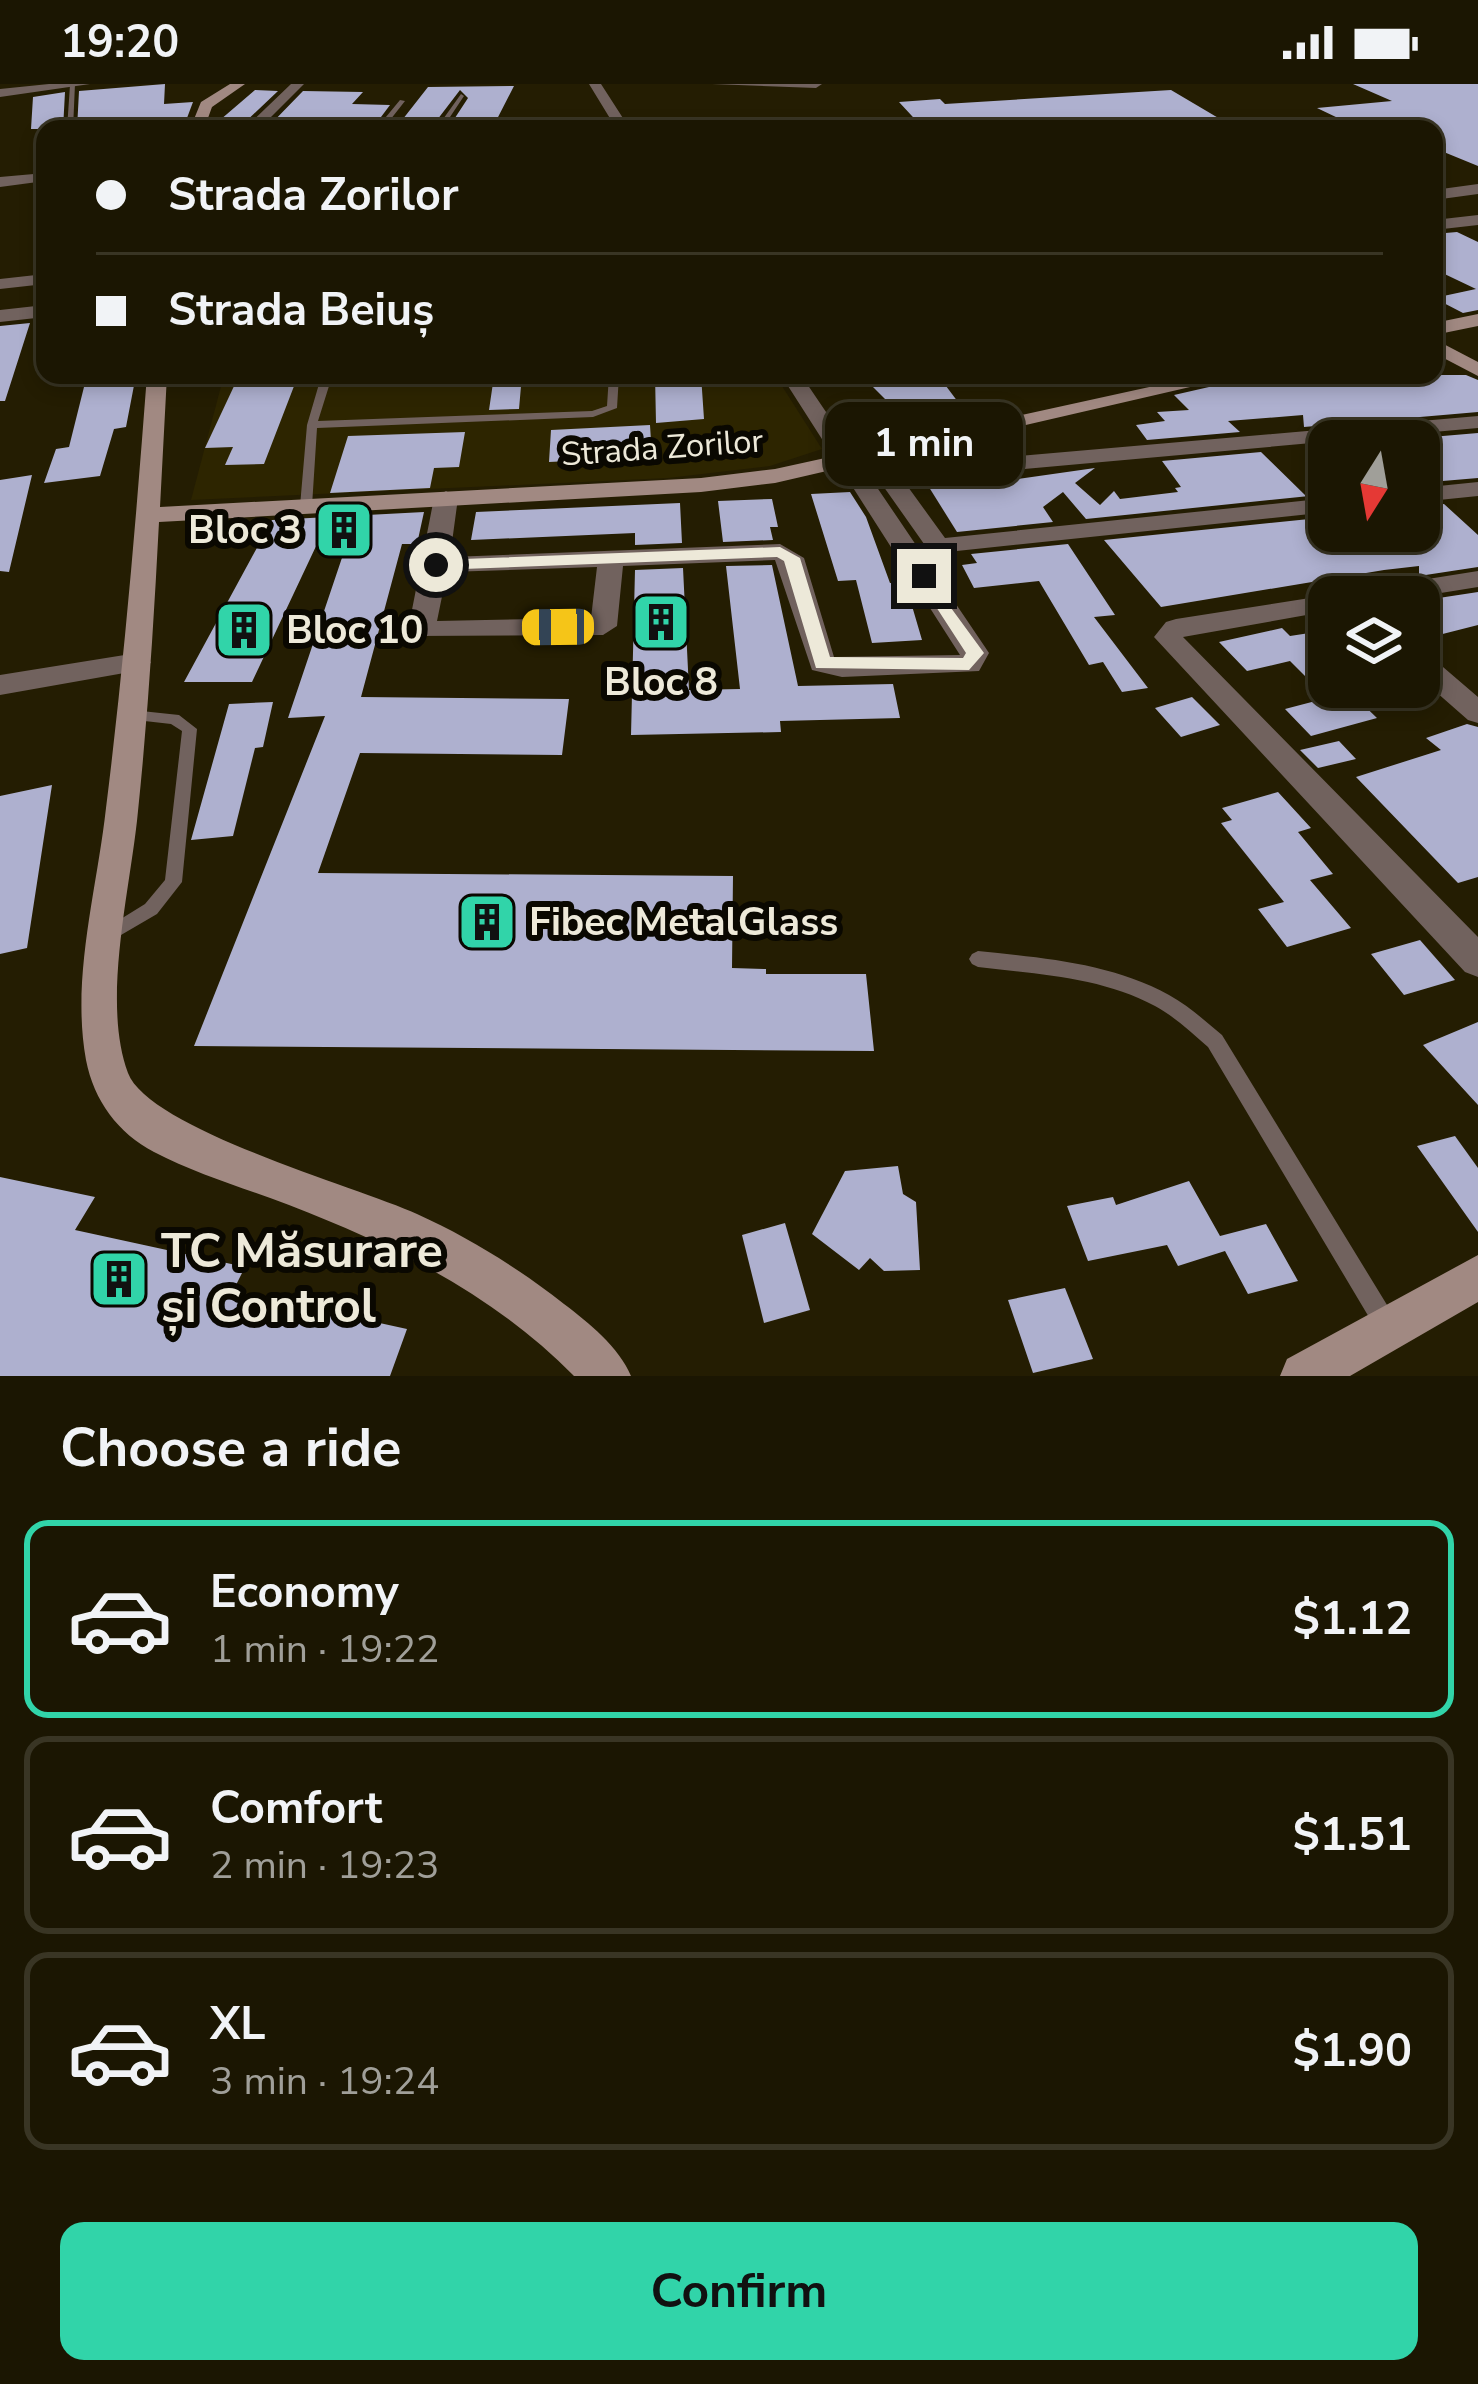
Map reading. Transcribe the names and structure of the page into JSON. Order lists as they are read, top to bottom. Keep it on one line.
{"streets":{"main road":["Strada Zorilor"]},"places":{"building":["Bloc 3","Bloc 8","Bloc 10","Fibec MetalGlass","TC Măsurare și Control"]},"north":"bottom","page":{"status":"19:20","banner":["Strada Zorilor","Strada Beiuș"],"bubble":"1 min","heading":"Choose a ride","list":[{"name":"Economy","note":"1 min · 19:22","value":"$1.12"},{"name":"Comfort","note":"2 min · 19:23","value":"$1.51"},{"name":"XL","note":"3 min · 19:24","value":"$1.90"}],"buttons":"Confirm"}}
